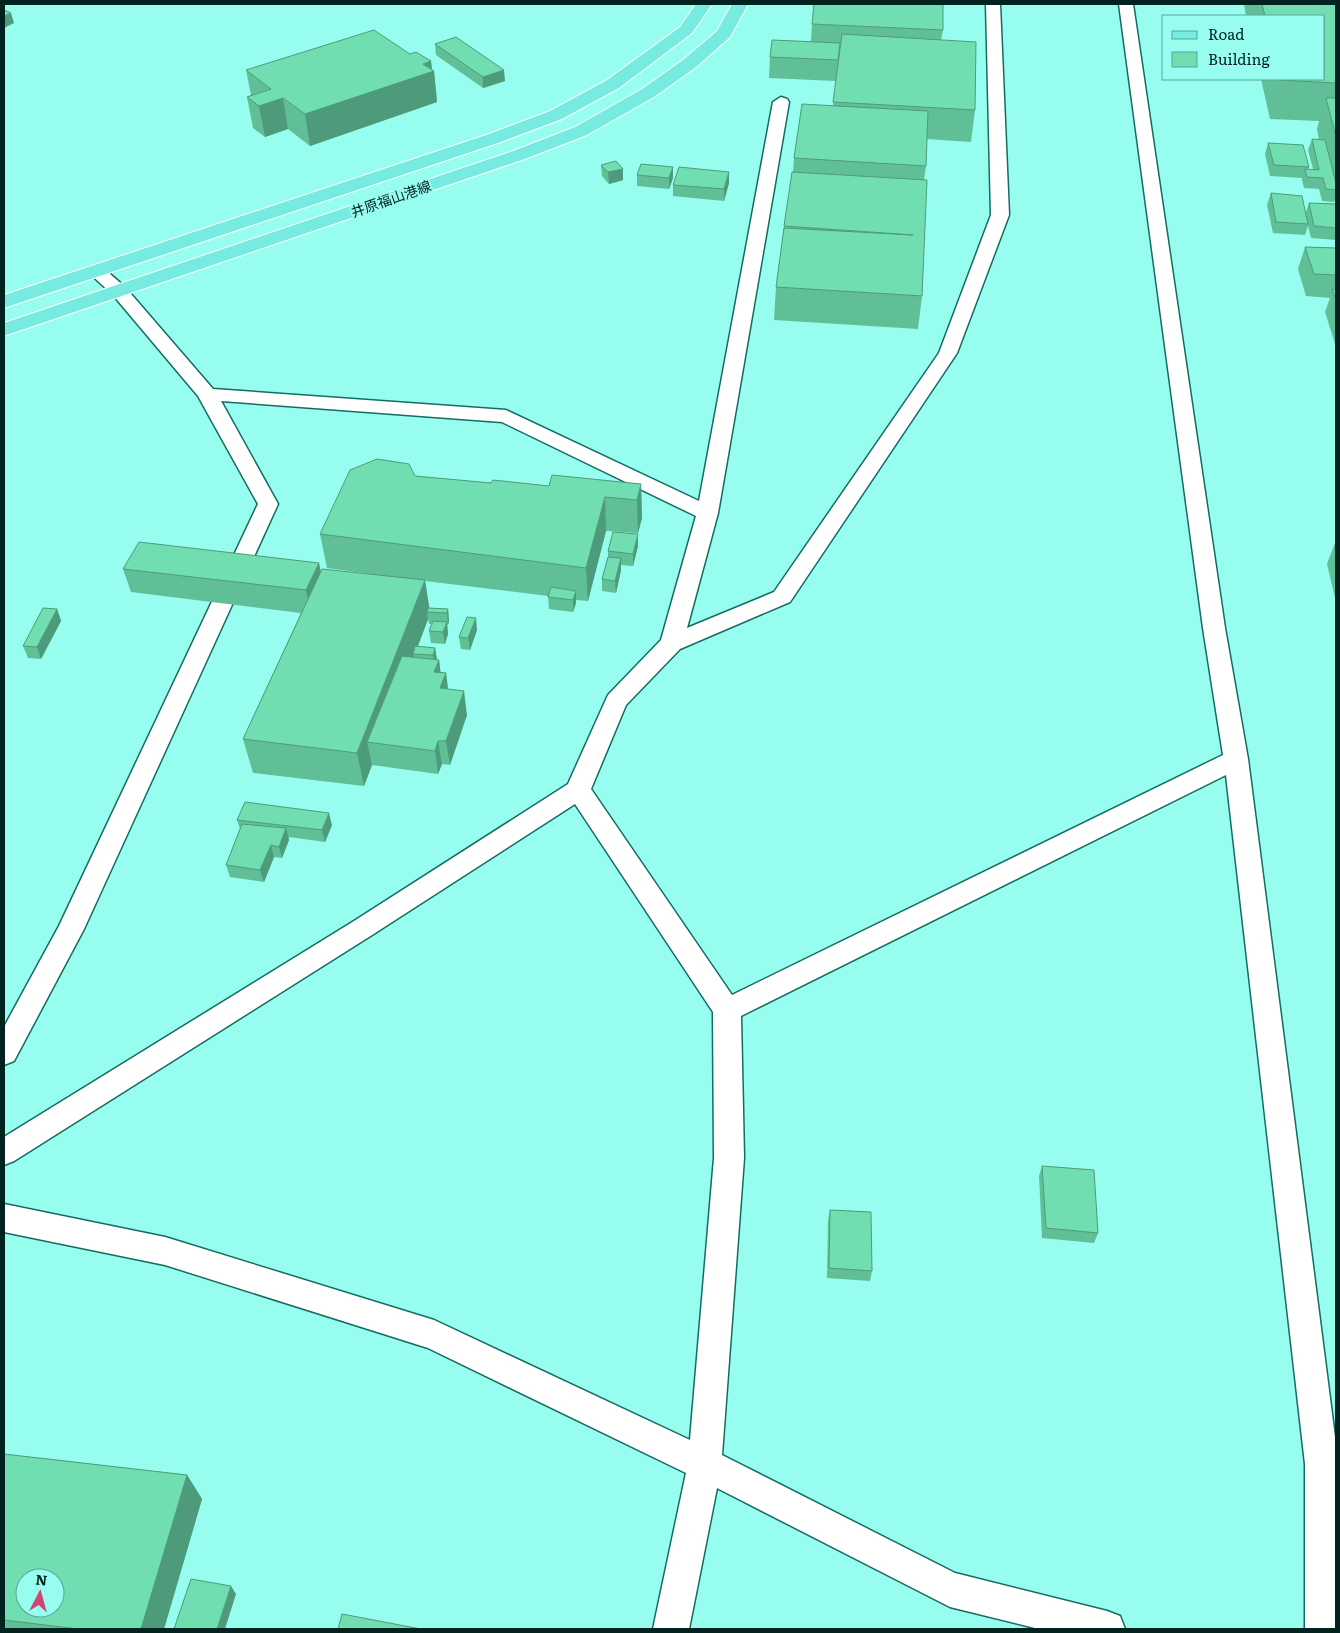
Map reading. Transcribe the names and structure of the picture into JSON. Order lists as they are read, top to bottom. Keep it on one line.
{"streets":{"main road":["井原福山港線"]},"legend":["Road","Building"],"north":"top"}
